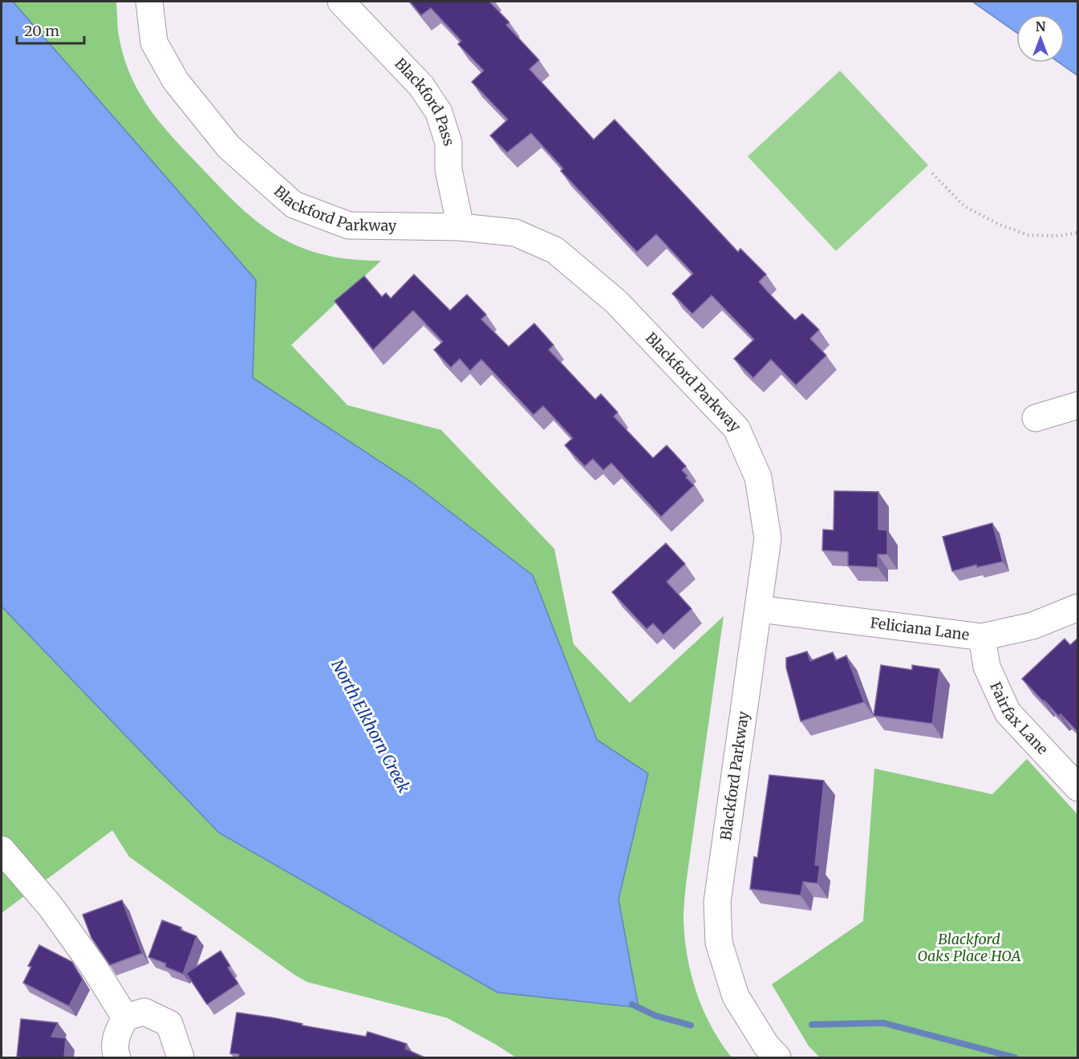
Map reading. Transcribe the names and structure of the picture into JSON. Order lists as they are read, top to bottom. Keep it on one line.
{"streets":{"street":["Blackford Pass","Blackford Parkway","Feliciana Lane","Fairfax Lane"]},"crossings":[["Blackford Pass","Blackford Parkway"],["Blackford Parkway","Feliciana Lane"],["Feliciana Lane","Fairfax Lane"]],"water":["North Elkhorn Creek"],"parks":["Blackford Oaks Place HOA"],"scale_bar":"20 m","north":"top"}
